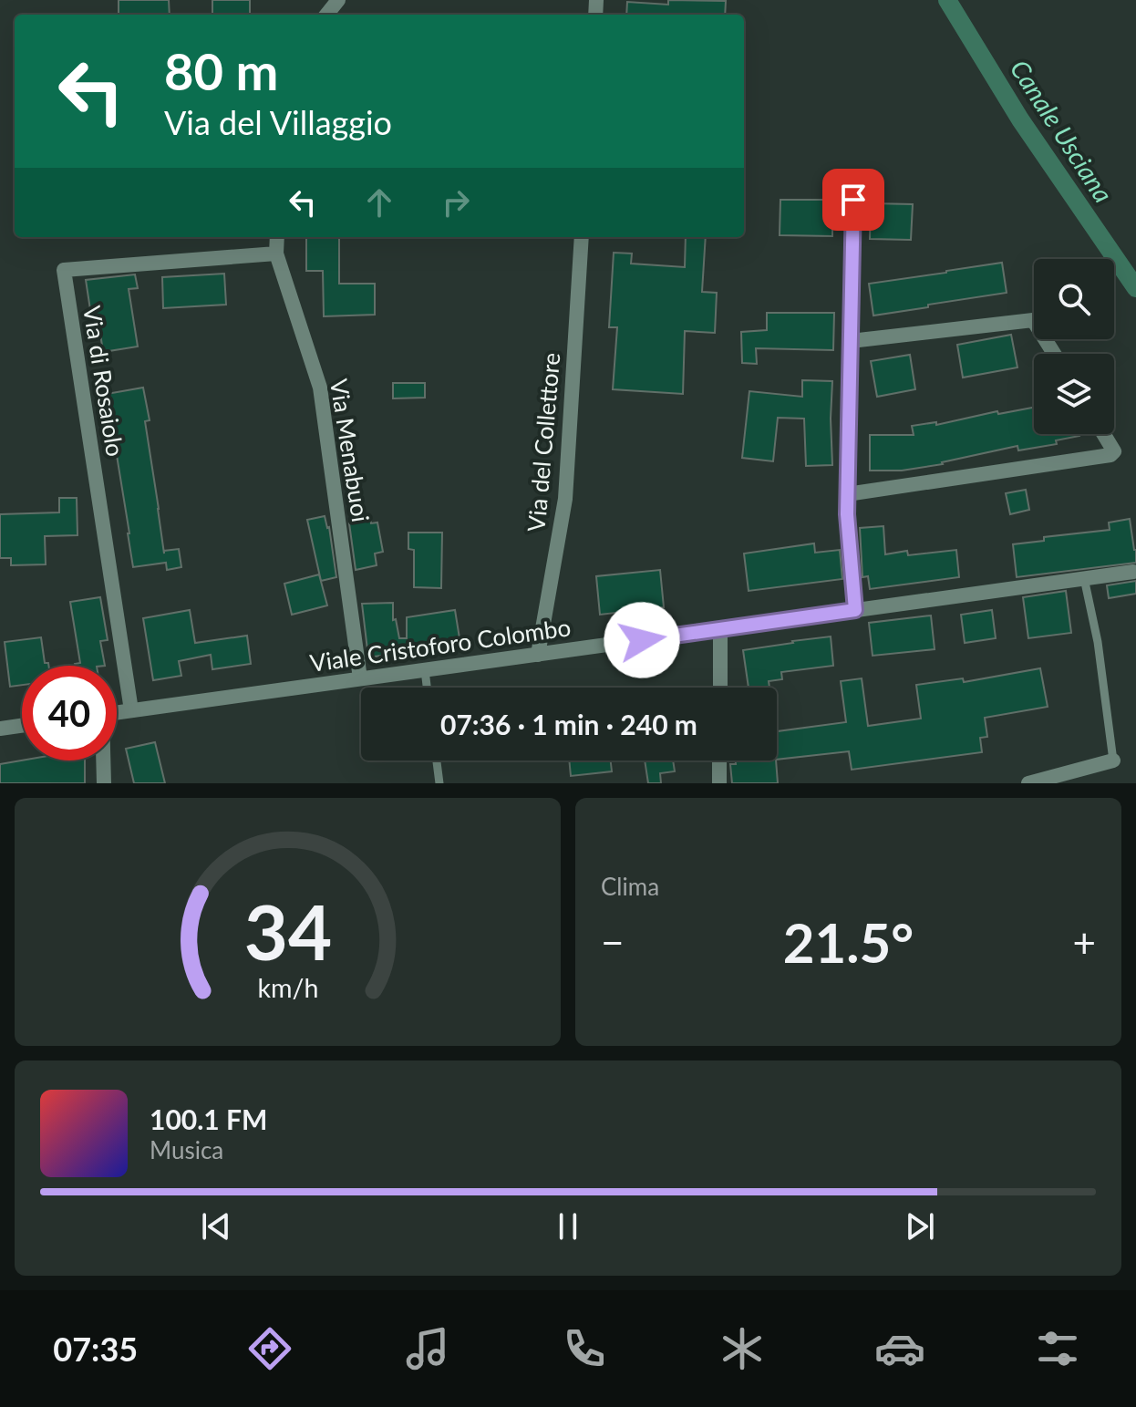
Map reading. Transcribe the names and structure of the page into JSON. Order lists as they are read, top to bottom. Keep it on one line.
{"streets":{"street":["Via di Rosaiolo","Via del Collettore","Via Menabuoi","Viale Cristoforo Colombo"]},"crossings":[["Via di Rosaiolo","Via Menabuoi"],["Via di Rosaiolo","Viale Cristoforo Colombo"],["Via del Collettore","Viale Cristoforo Colombo"],["Via Menabuoi","Viale Cristoforo Colombo"]],"water":["Canale Usciana"],"page":{"turn":["80 m","Via del Villaggio"],"limit":"40","trip":"07:36 · 1 min · 240 m","tile":"Clima","heat":["−","21.5°","+"],"song":["100.1 FM","Musica"],"tabs":"07:35","gauge":["34","km/h"]}}
